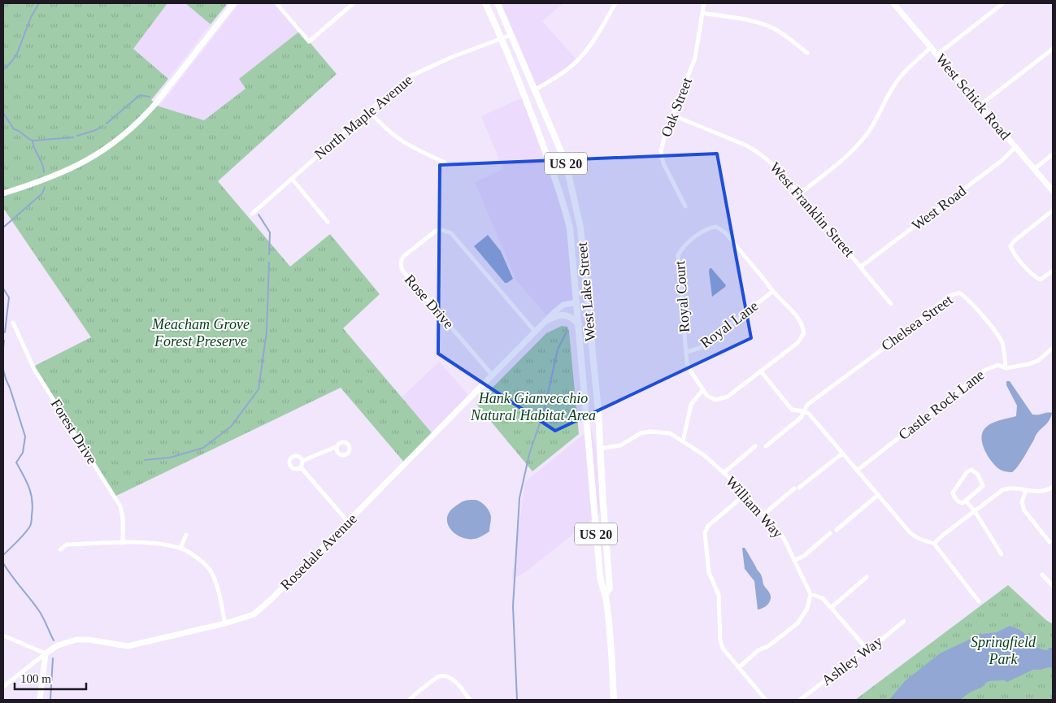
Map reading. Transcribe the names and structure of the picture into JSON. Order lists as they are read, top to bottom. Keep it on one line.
{"streets":{"main road":["US 20","West Lake Street"],"street":["West Schick Road","Oak Street","North Maple Avenue","West Road","West Franklin Street","Royal Court","Rose Drive","Chelsea Street","Royal Lane","Castle Rock Lane","Forest Drive","William Way","Rosedale Avenue","Ashley Way"]},"crossings":[["West Schick Road","West Road"],["Oak Street","West Franklin Street"],["North Maple Avenue","West Lake Street"],["West Road","West Franklin Street"],["West Lake Street","William Way"],["West Lake Street","Rosedale Avenue"],["Royal Court","Royal Lane"],["Rose Drive","Rosedale Avenue"],["Chelsea Street","Castle Rock Lane"]],"parks":["Meacham Grove Forest Preserve","Hank Gianvecchio Natural Habitat Area","Springfield Park"],"scale_bar":"100 m"}
